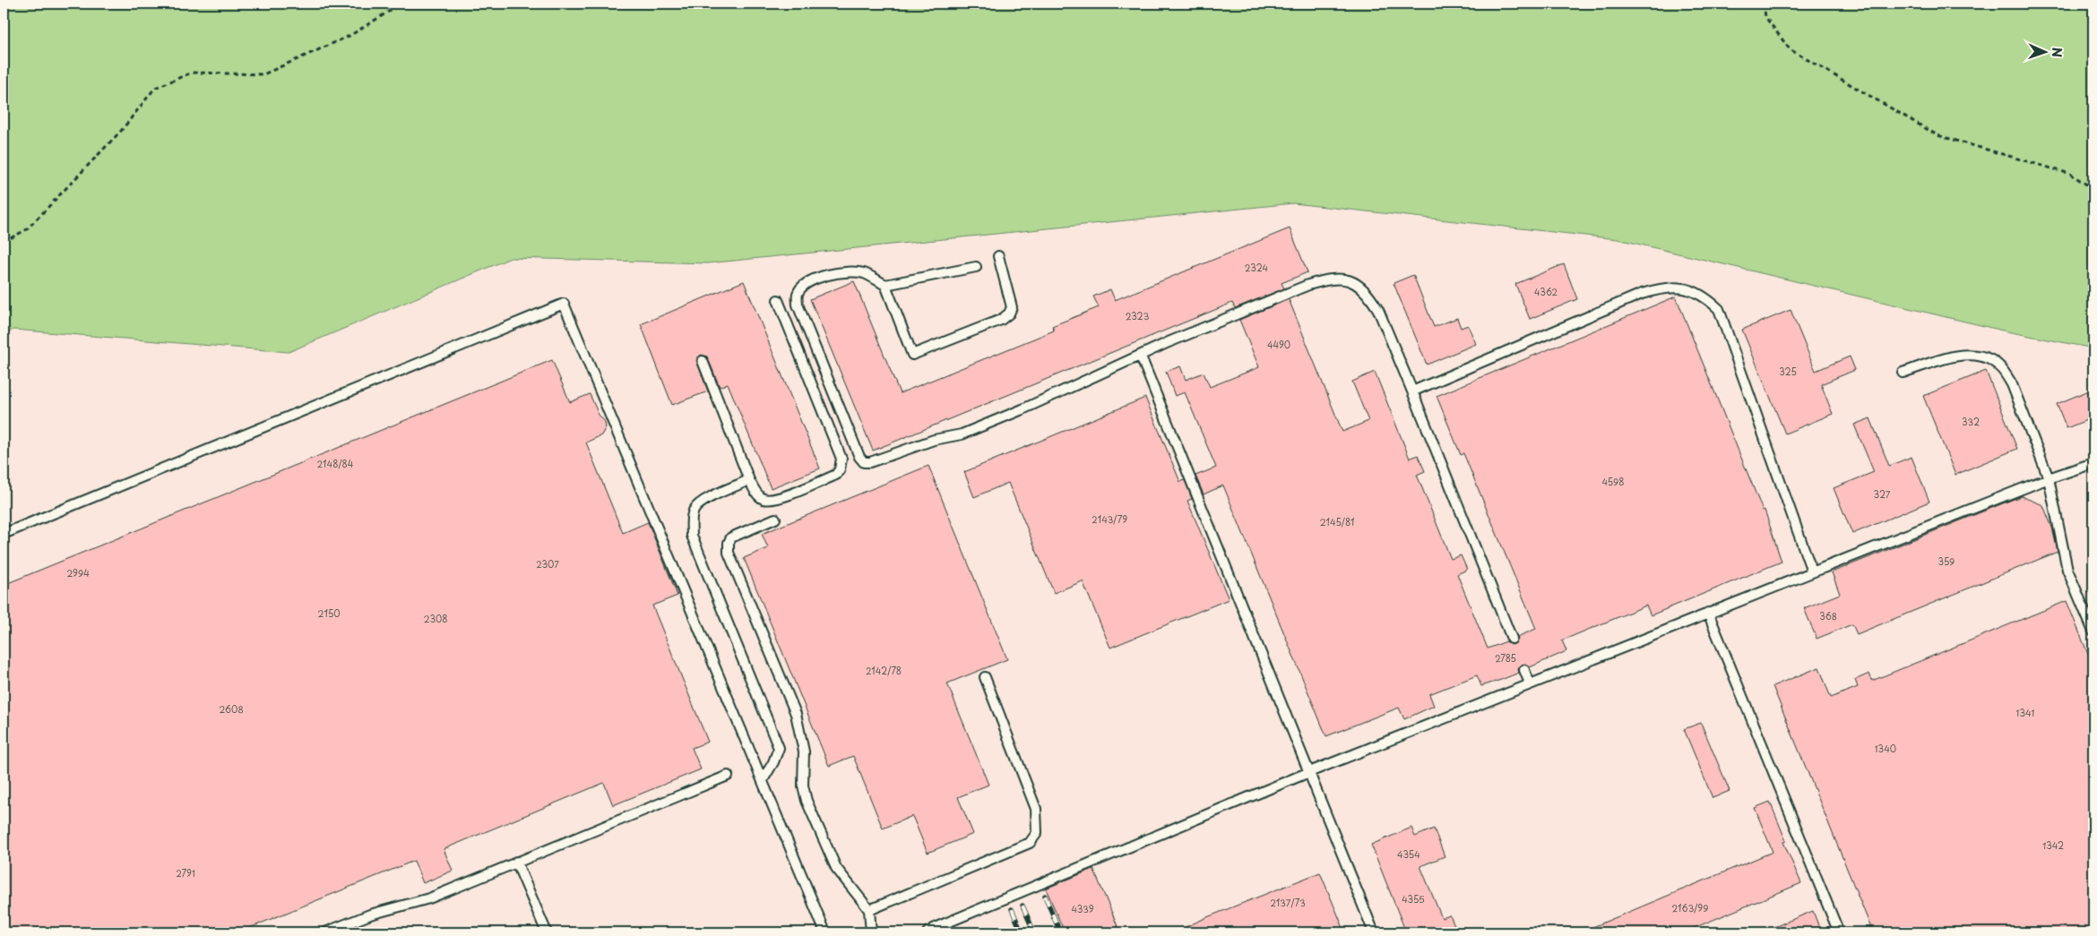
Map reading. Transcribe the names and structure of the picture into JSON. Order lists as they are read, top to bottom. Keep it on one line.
{"house_numbers":["2324","4362","2323","4490","325","332","2148/84","4598","327","2143/79","2145/81","359","2307","2994","2150","368","2308","2785","2142/78","2608","1341","1340","1342","4354","2791","4355","2137/73","2163/99","4339"],"north":"right"}
